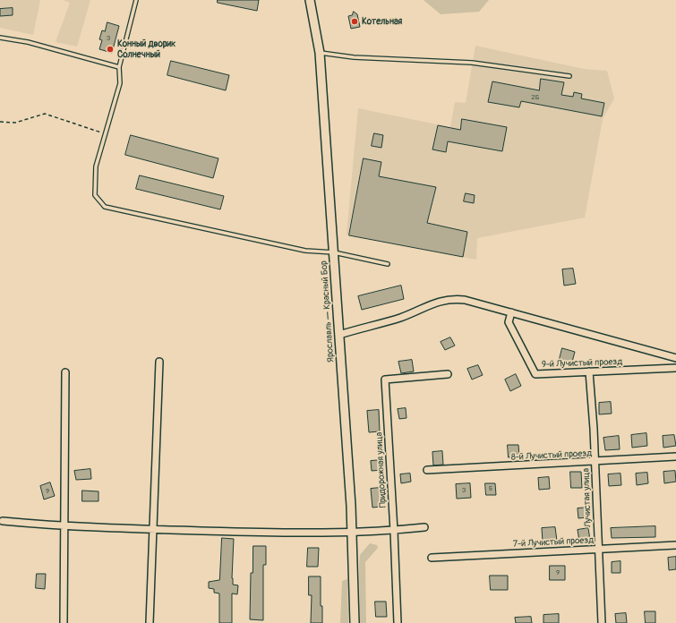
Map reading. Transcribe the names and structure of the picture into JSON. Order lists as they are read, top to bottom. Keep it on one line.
{"streets":{"street":["Ярославль — Красный Бор","9-й Лучистый проезд","8-й Лучистый проезд","Придорожная улица","Лучистая улица","7-й Лучистый проезд"]},"crossings":[["9-й Лучистый проезд","Лучистая улица"],["8-й Лучистый проезд","Лучистая улица"],["Лучистая улица","7-й Лучистый проезд"]],"places":["Котельная","Конный дворик Солнечный"],"house_numbers":["3","2Б","5","3","9","9"]}
